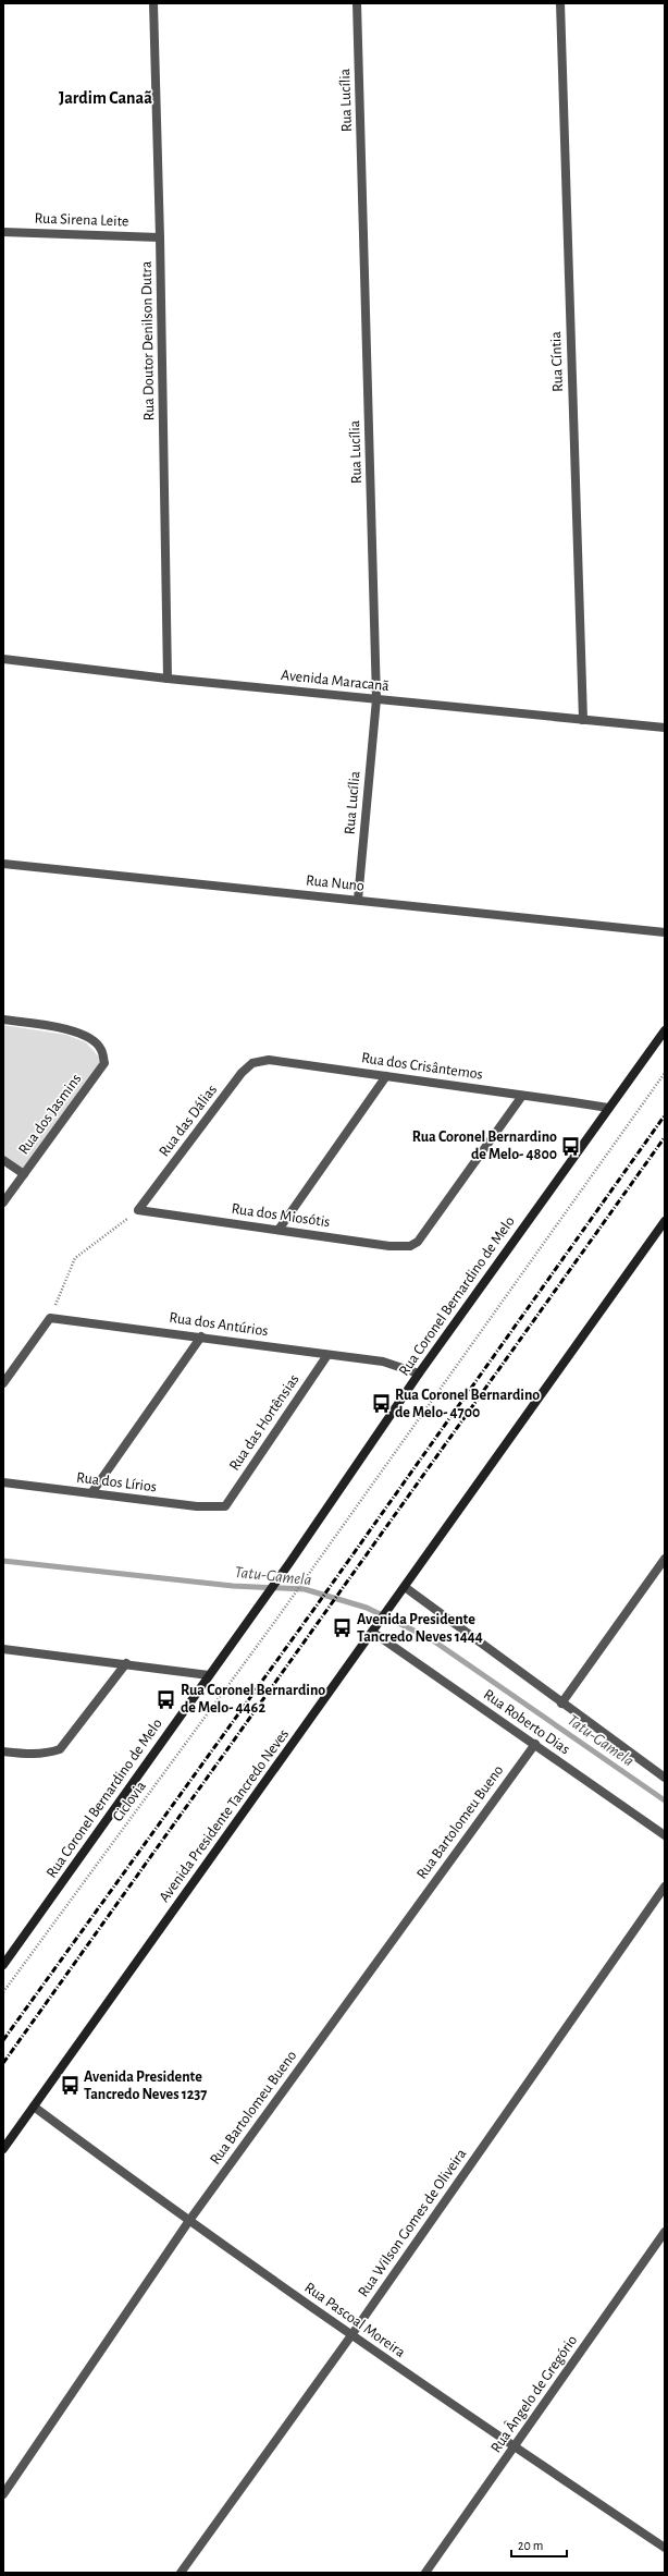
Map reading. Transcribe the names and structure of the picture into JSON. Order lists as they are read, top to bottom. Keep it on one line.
{"streets":{"main road":["Rua Coronel Bernardino de Melo","Avenida Presidente Tancredo Neves"],"street":["Rua Lucília","Rua Sirena Leite","Rua Doutor Denilson Dutra","Rua Cíntia","Avenida Maracanã","Rua Nuno","Rua dos Crisântemos","Rua dos Jasmins","Rua das Dálias","Rua dos Miosótis","Rua dos Antúrios","Rua das Hortênsias","Rua dos Lírios","Rua Roberto Dias","Rua Bartolomeu Bueno","Rua Wilson Gomes de Oliveira","Rua Pascoal Moreira","Rua Ângelo de Gregório"],"path":["Ciclovia"]},"crossings":[["Rua Lucília","Avenida Maracanã"],["Rua Lucília","Rua Nuno"],["Rua Sirena Leite","Rua Doutor Denilson Dutra"],["Rua Doutor Denilson Dutra","Avenida Maracanã"],["Rua Cíntia","Avenida Maracanã"],["Rua dos Crisântemos","Rua das Dálias"],["Rua dos Crisântemos","Rua dos Miosótis"],["Rua dos Crisântemos","Rua Coronel Bernardino de Melo"],["Rua das Dálias","Rua dos Miosótis"],["Rua Coronel Bernardino de Melo","Rua dos Antúrios"],["Rua dos Antúrios","Rua das Hortênsias"],["Rua das Hortênsias","Rua dos Lírios"],["Rua Roberto Dias","Avenida Presidente Tancredo Neves"],["Rua Roberto Dias","Rua Bartolomeu Bueno"],["Avenida Presidente Tancredo Neves","Rua Pascoal Moreira"],["Rua Bartolomeu Bueno","Rua Pascoal Moreira"],["Rua Wilson Gomes de Oliveira","Rua Pascoal Moreira"],["Rua Pascoal Moreira","Rua Ângelo de Gregório"]],"districts":["Jardim Canaã"],"water":["Tatu-Gamela"],"places":{"bus stop":["Rua Coronel Bernardino de Melo- 4800","Rua Coronel Bernardino de Melo- 4700","Avenida Presidente Tancredo Neves 1444","Rua Coronel Bernardino de Melo- 4462","Avenida Presidente Tancredo Neves 1237"]},"scale_bar":"20 m"}
